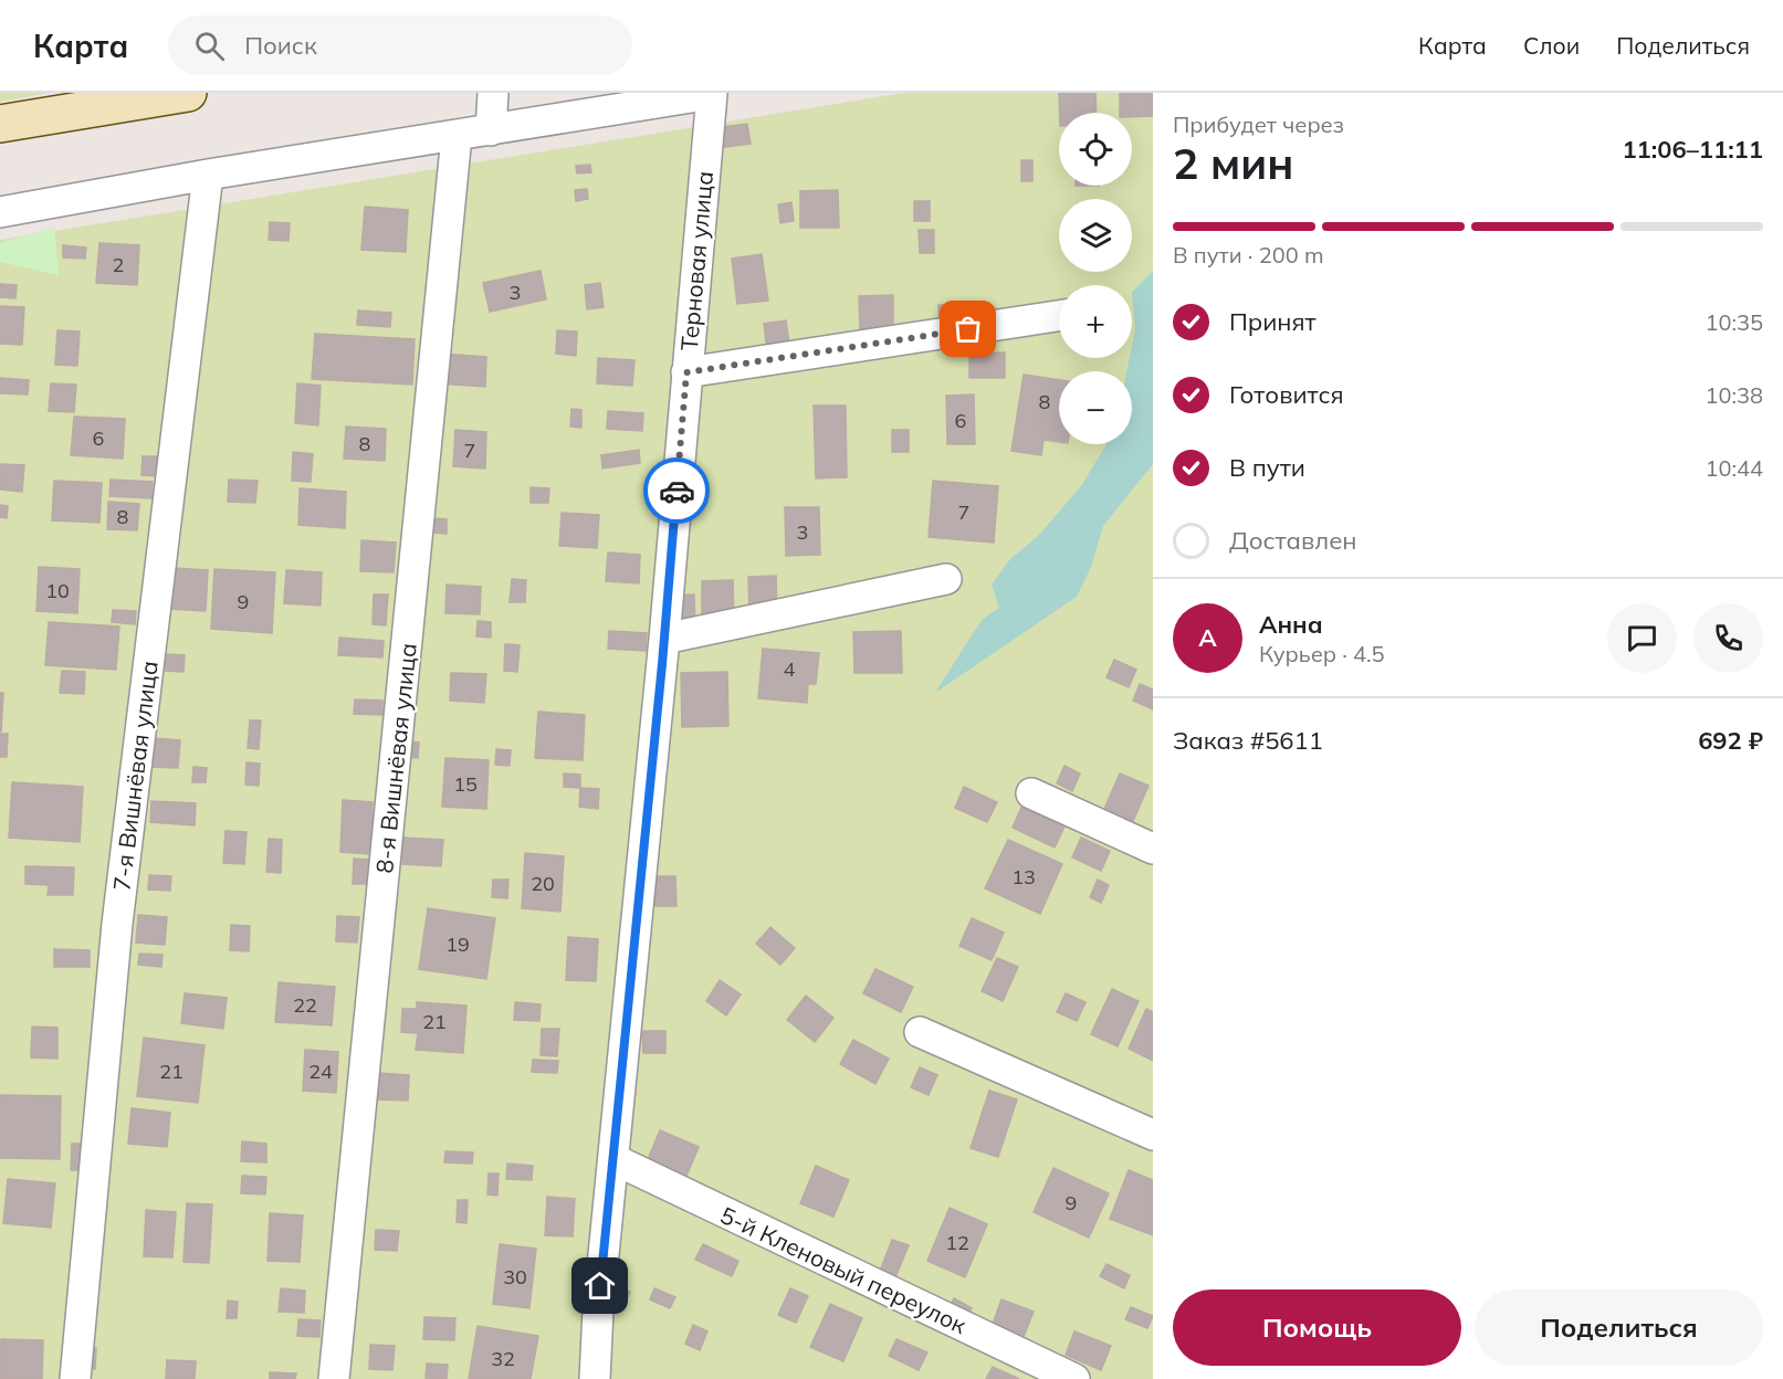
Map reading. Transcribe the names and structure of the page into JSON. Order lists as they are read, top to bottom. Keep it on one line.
{"streets":{"street":["Терновая улица","8-я Вишнёвая улица","7-я Вишнёвая улица","5-й Кленовый переулок"]},"crossings":[["Терновая улица","5-й Кленовый переулок"]],"house_numbers":["2","3","8","6","6","8","7","7","8","3","10","9","4","15","13","20","19","22","21","21","24","9","12","30","32"],"page":{"header":"Карта","search":"Поиск","nav":["Карта","Слои","Поделиться"],"heading":["2 мин","Прибудет через","11:06–11:11"],"panel":["Анна","Курьер · 4.5","Заказ #5611","692 ₽"],"map_buttons":["+","−"],"bar":"В пути · 200 m","list":[["Принят","10:35"],["Готовится","10:38"],["В пути","10:44"],"Доставлен"],"round":"А","buttons":["Помощь","Поделиться"]}}
